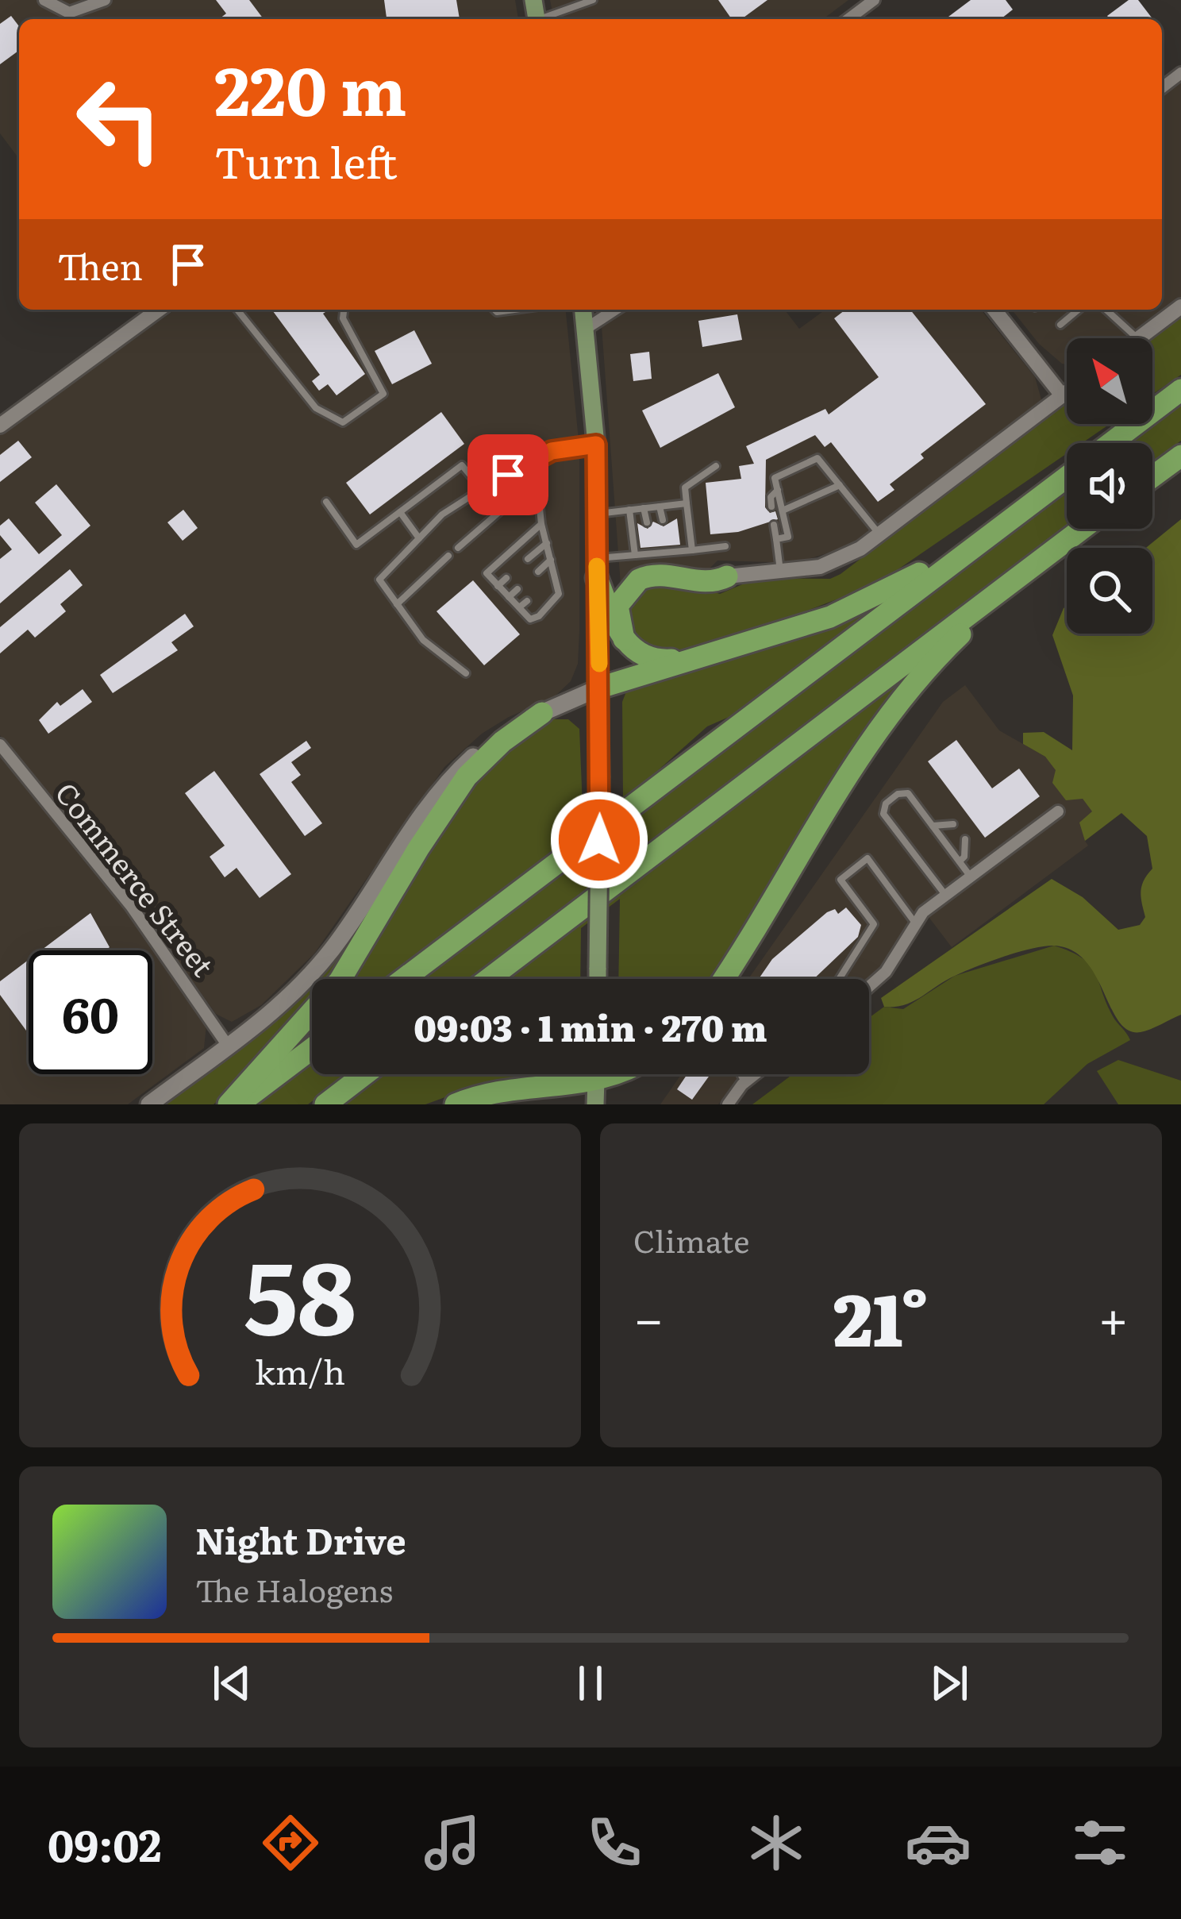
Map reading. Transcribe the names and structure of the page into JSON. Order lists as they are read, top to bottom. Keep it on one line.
{"streets":{"street":["Commerce Street"]},"north":"top left","page":{"turn":["220 m","Turn left"],"then":"Then","limit":"60","trip":"09:03 · 1 min · 270 m","tile":"Climate","heat":["−","21°","+"],"song":["Night Drive","The Halogens"],"tabs":"09:02","gauge":["58","km/h"]}}
